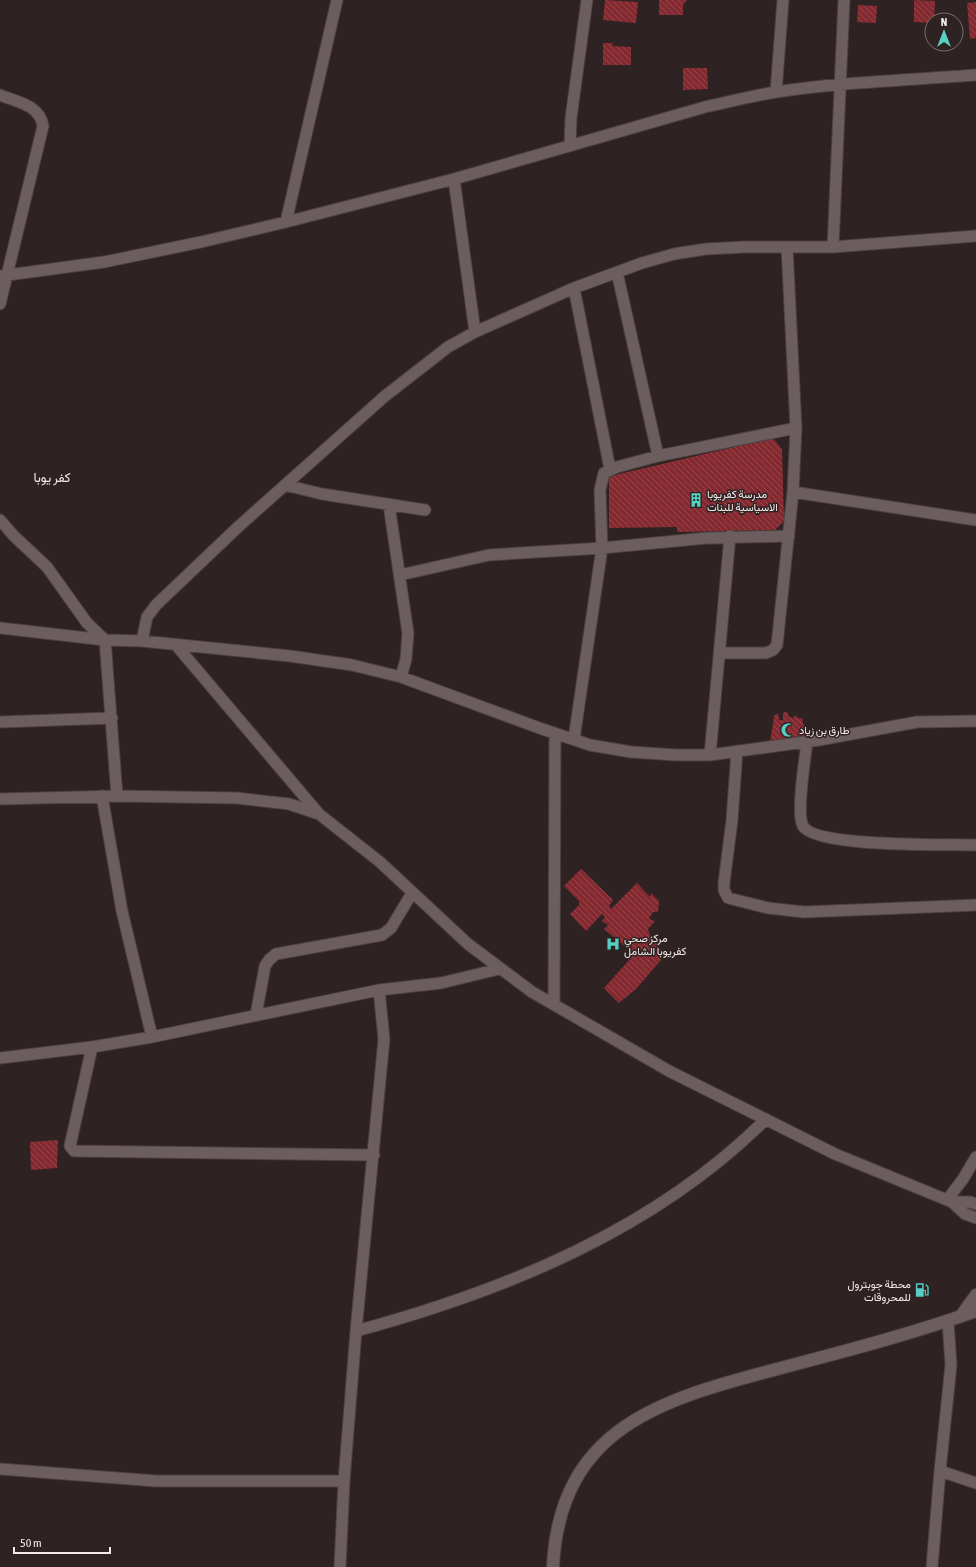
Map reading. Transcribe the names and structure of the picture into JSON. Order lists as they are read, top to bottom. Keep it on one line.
{"districts":["كفر يوبا"],"places":{"building":["مدرسة كفريوبا الاسياسية للبنات"],"mosque":["طارق بن زياد"],"hospital":["مركز صحي كفريوبا الشامل"],"fuel station":["محطة جوبترول للمحروقات"]},"scale_bar":"50 m","north":"top"}
